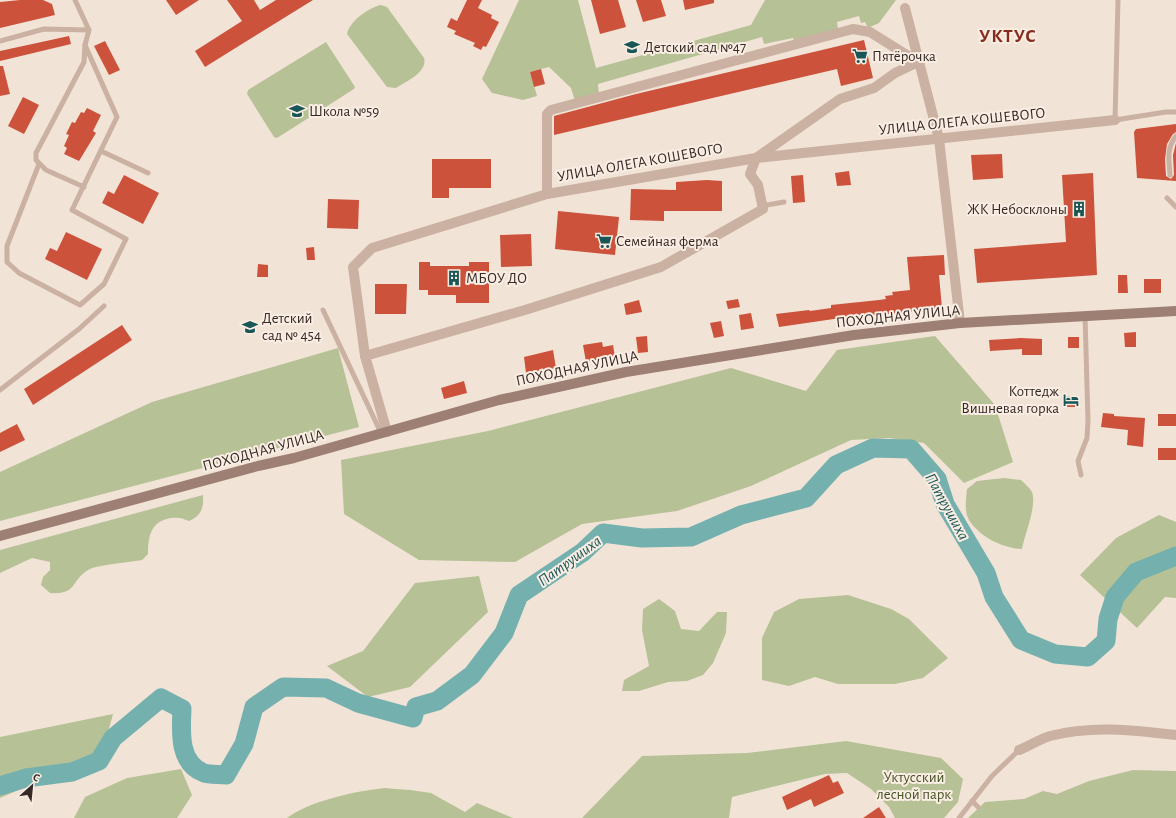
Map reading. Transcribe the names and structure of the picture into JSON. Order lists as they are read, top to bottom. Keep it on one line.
{"streets":{"main road":["ПОХОДНАЯ УЛИЦА"],"street":["УЛИЦА ОЛЕГА КОШЕВОГО"]},"crossings":[["УЛИЦА ОЛЕГА КОШЕВОГО","ПОХОДНАЯ УЛИЦА"]],"districts":["УКТУС"],"water":["Патрушиха"],"parks":["Уктусский лесной парк"],"places":{"school or university":["Детский сад №47","Школа №59","Детский сад № 454"],"supermarket":["Пятёрочка","Семейная ферма"],"building":["ЖК Небосклоны","МБОУ ДО"],"hotel":["Коттедж Вишневая горка"]},"north":"top right"}
